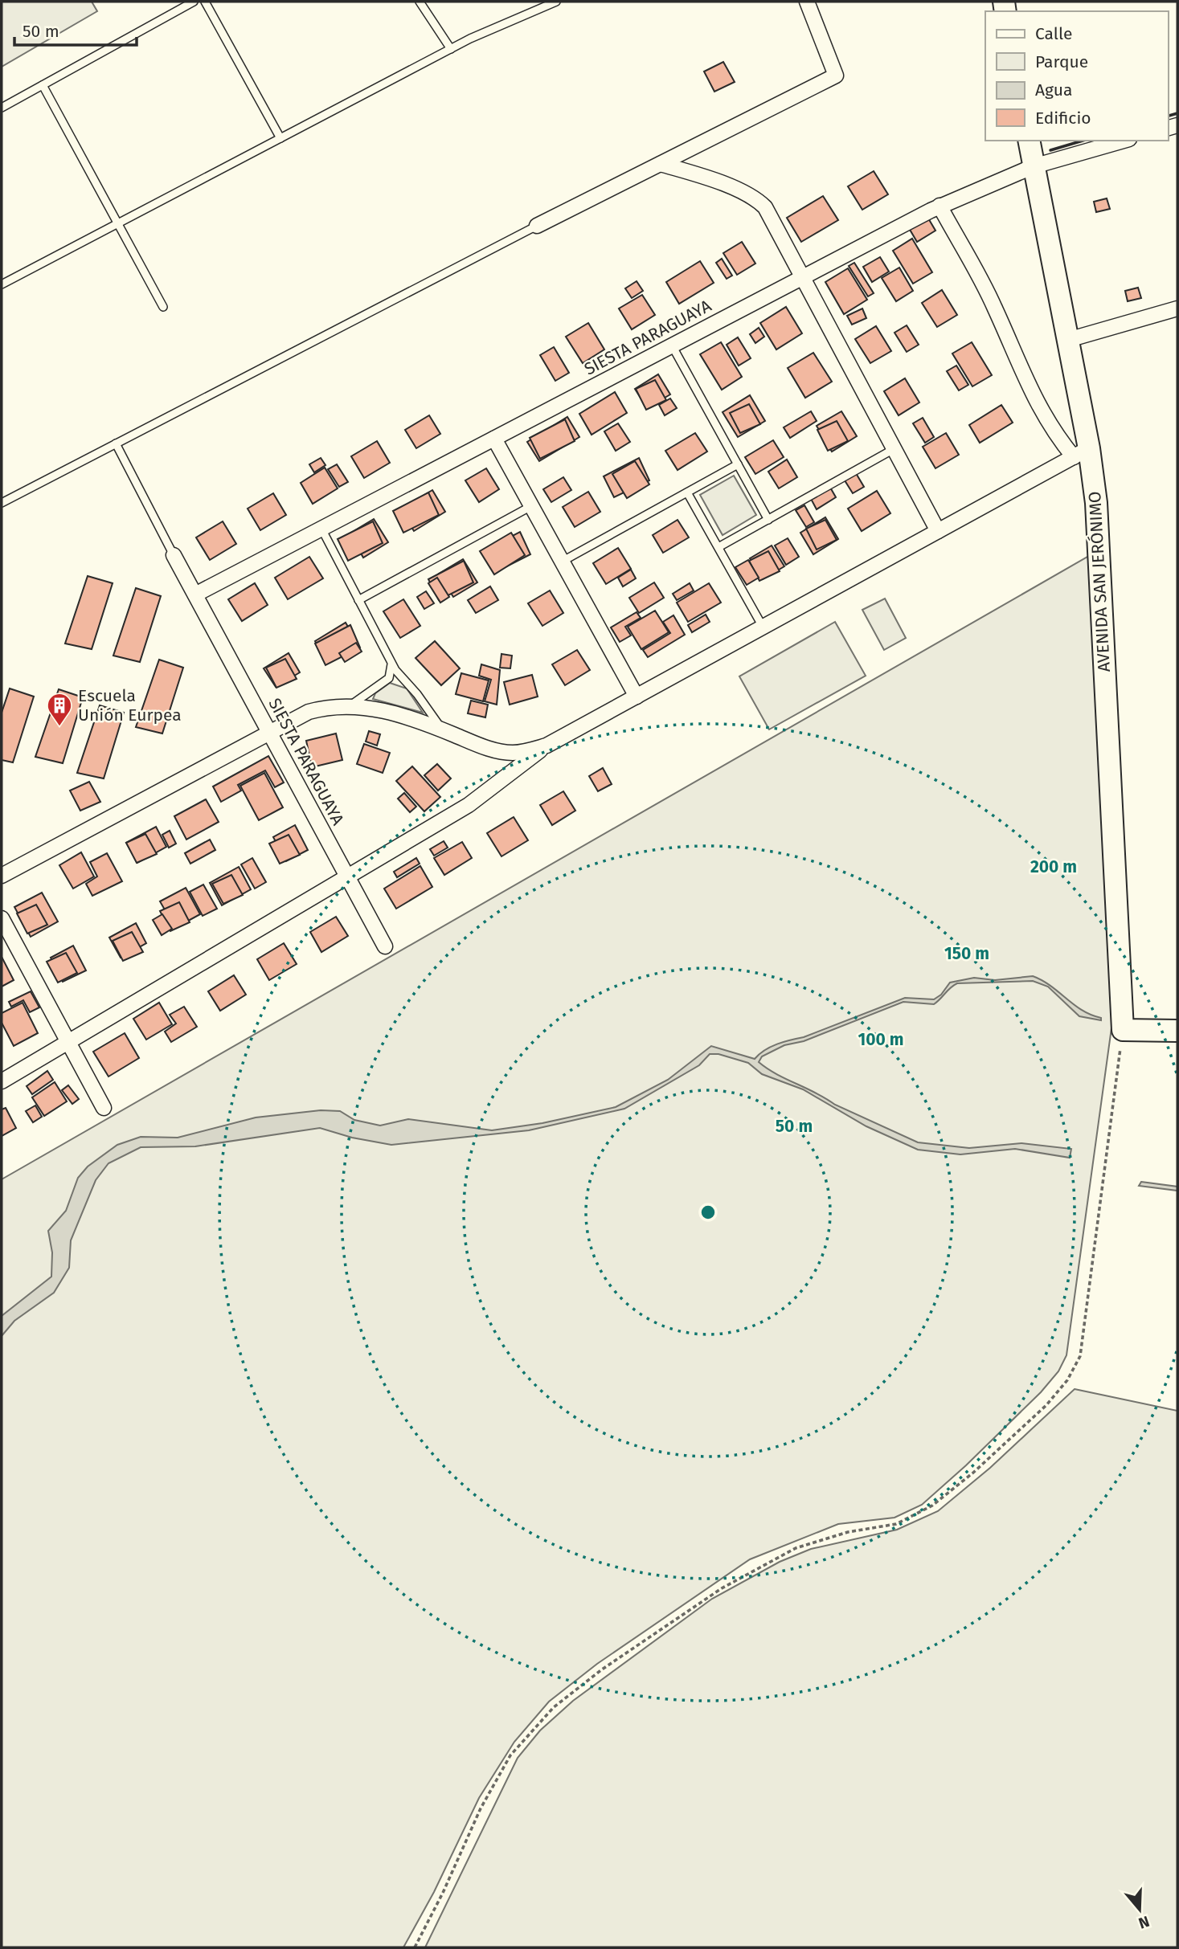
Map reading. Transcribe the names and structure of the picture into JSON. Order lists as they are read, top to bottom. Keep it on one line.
{"streets":{"street":["SIESTA PARAGUAYA","AVENIDA SAN JERÓNIMO"]},"crossings":[["SIESTA PARAGUAYA","AVENIDA SAN JERÓNIMO"]],"places":{"building":["Escuela Unión Eurpea"]},"legend":["Calle","Parque","Agua","Edificio"],"scale_bar":"50 m","north":"bottom","rings":["200 m","150 m","100 m","50 m"]}
